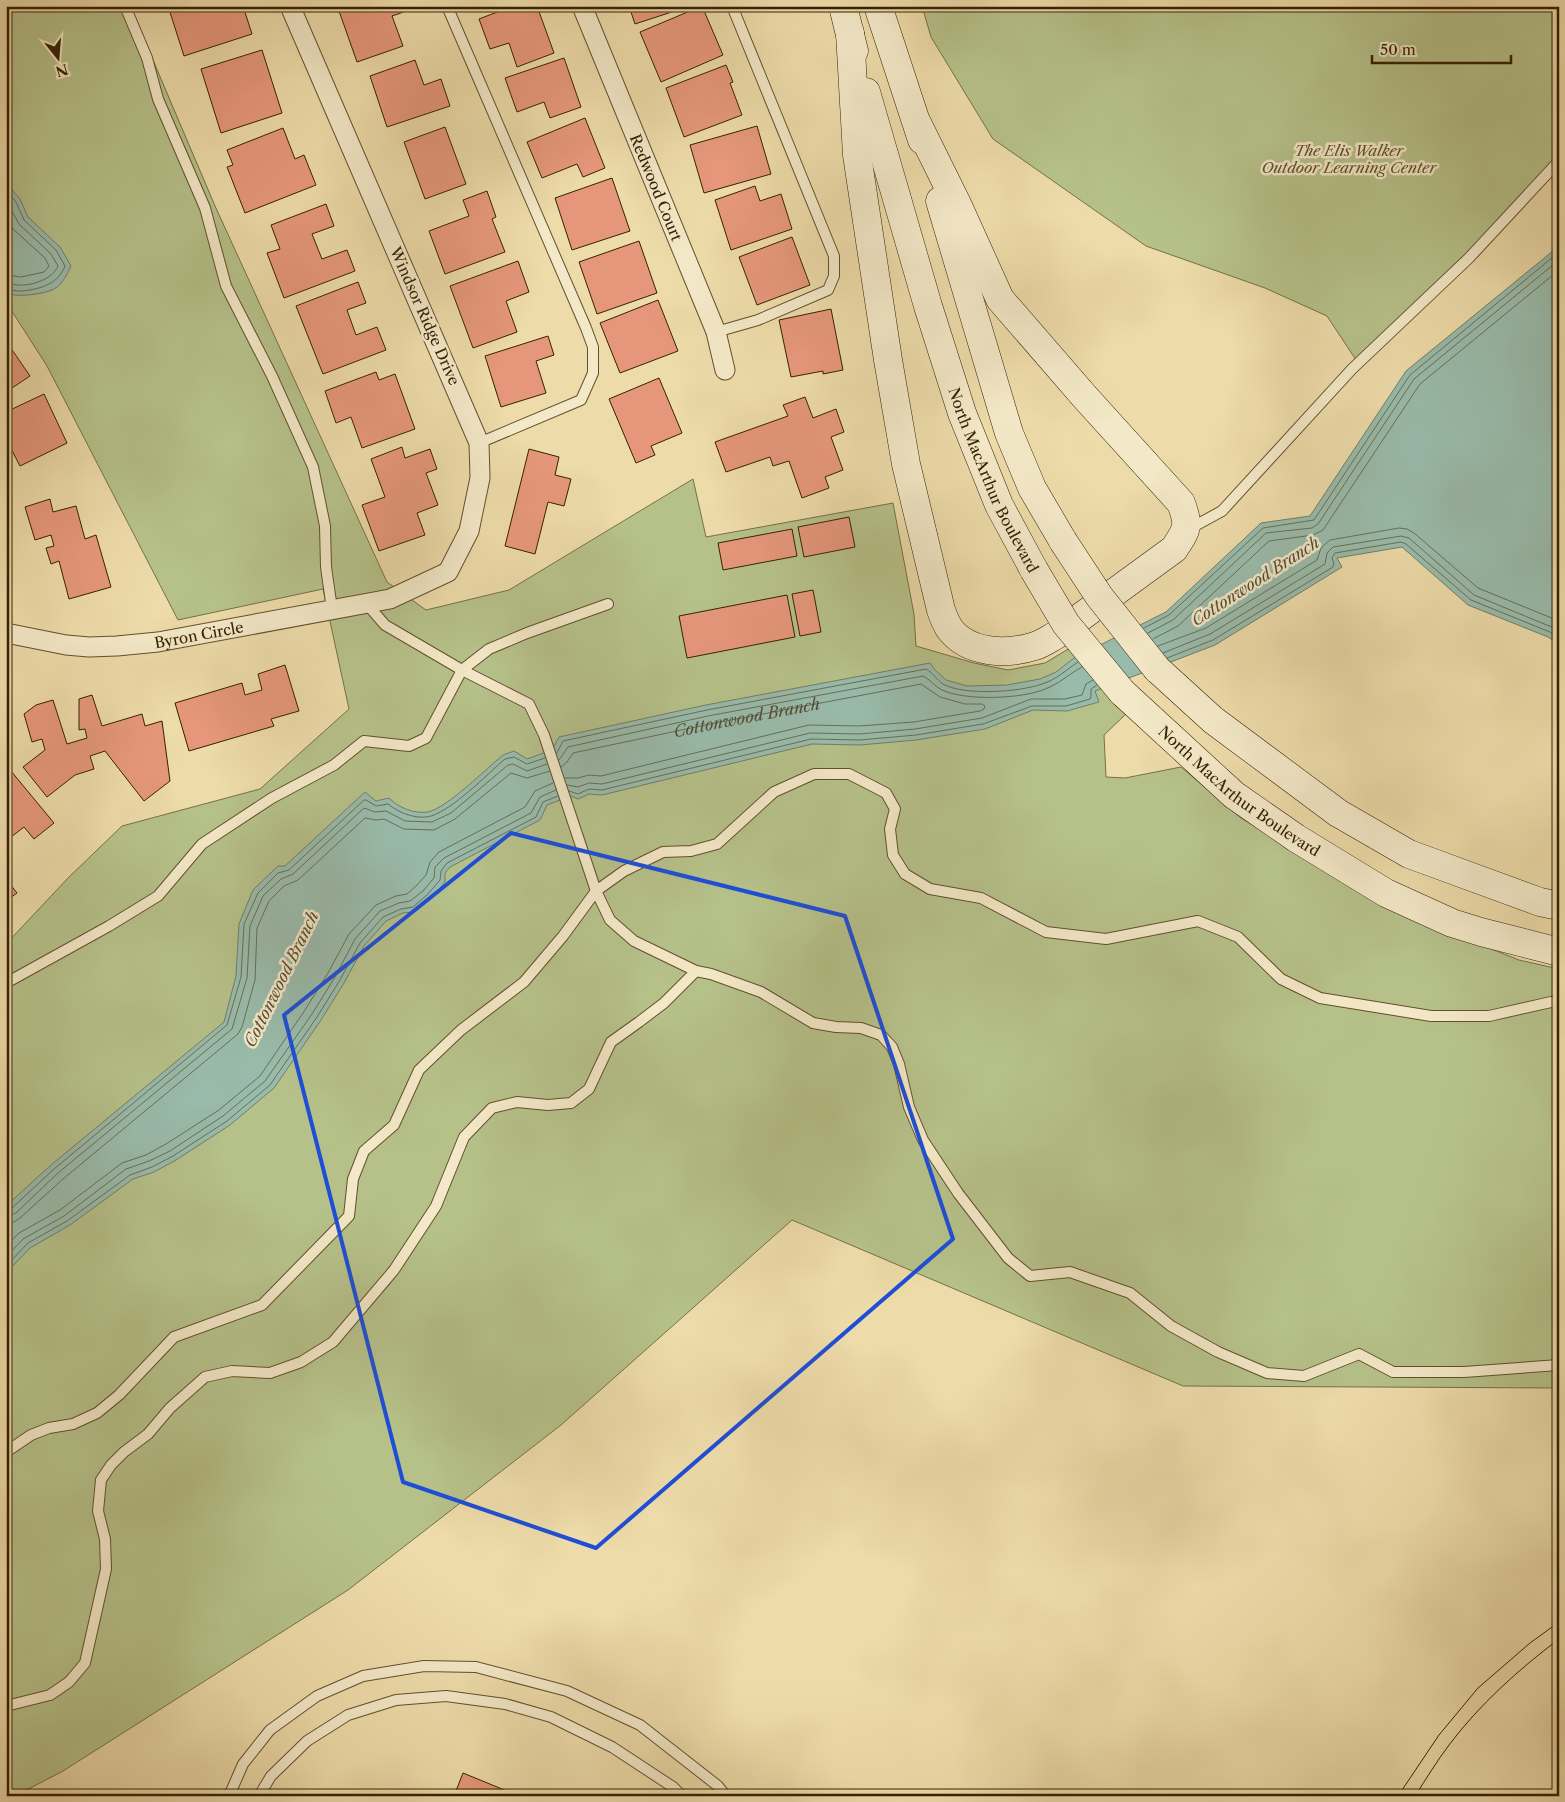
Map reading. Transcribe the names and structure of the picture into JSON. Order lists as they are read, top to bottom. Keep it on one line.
{"streets":{"main road":["North MacArthur Boulevard"],"street":["Redwood Court","Windsor Ridge Drive","Byron Circle"]},"crossings":[["Windsor Ridge Drive","Byron Circle"]],"water":["Cottonwood Branch"],"parks":["The Elis Walker Outdoor Learning Center"],"scale_bar":"50 m","north":"bottom"}
